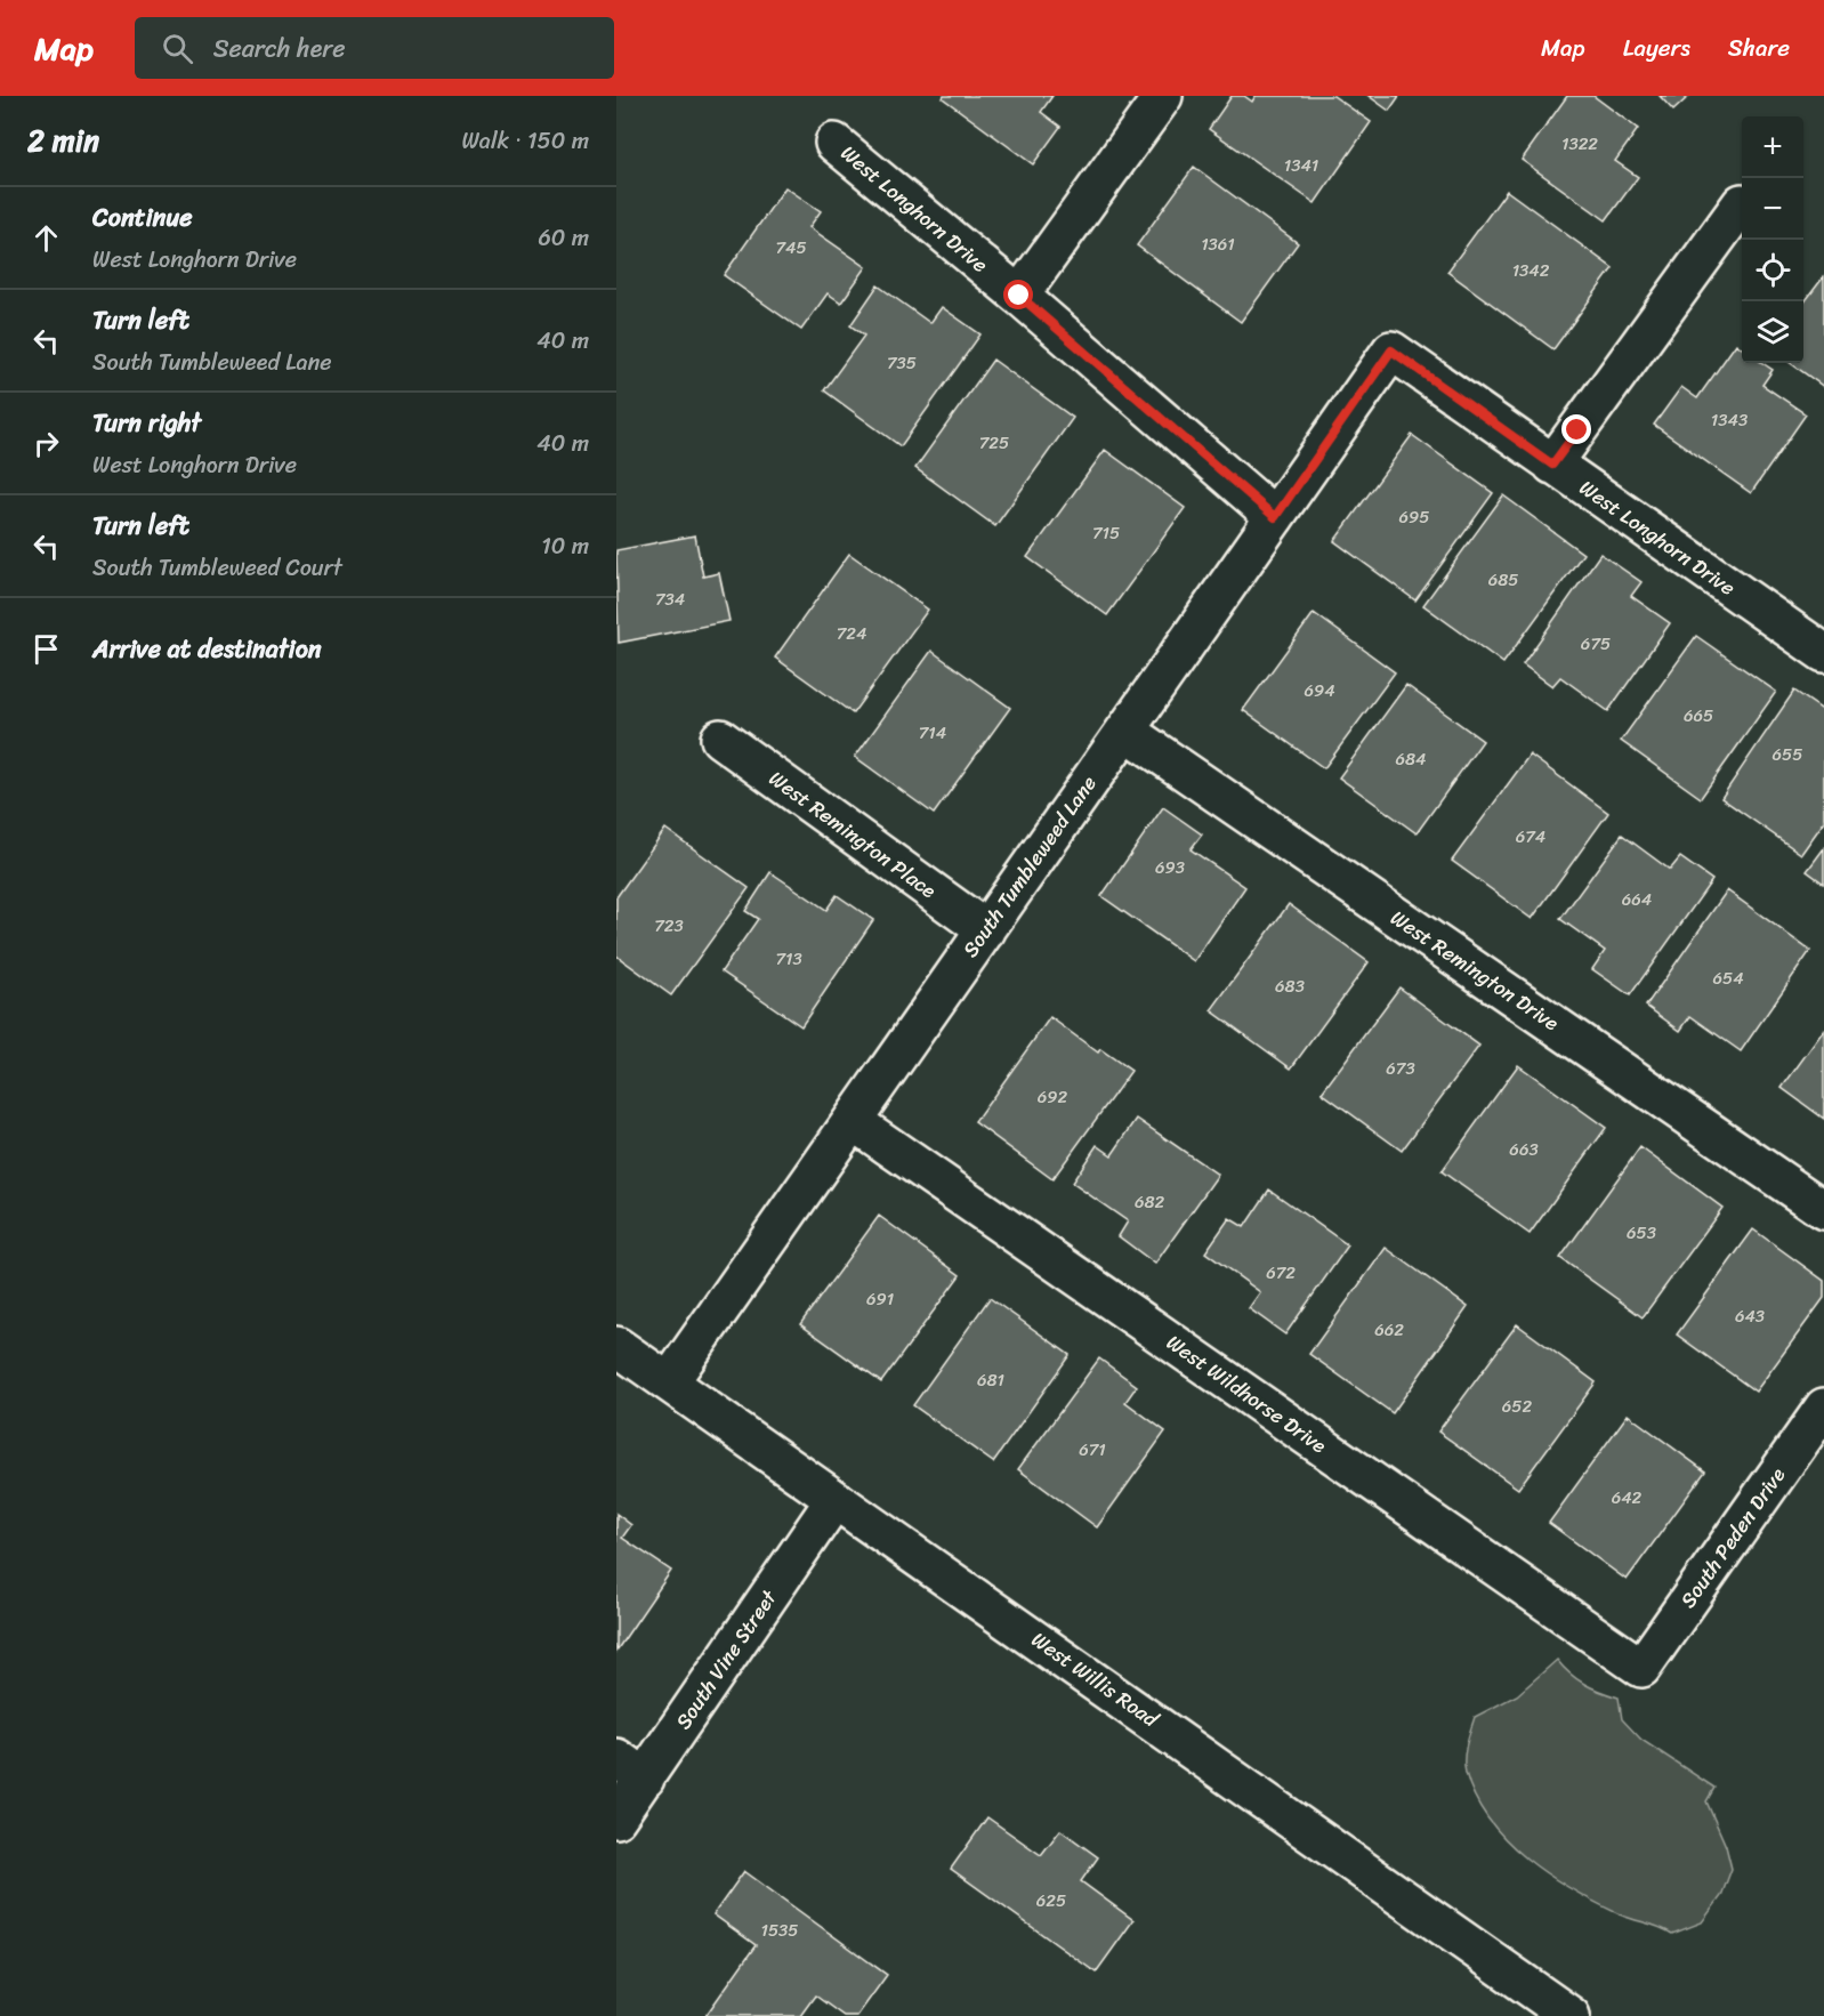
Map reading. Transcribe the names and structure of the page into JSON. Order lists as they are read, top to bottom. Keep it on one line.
{"streets":{"street":["West Longhorn Drive","West Remington Place","South Tumbleweed Lane","West Remington Drive","West Wildhorse Drive","South Peden Drive","South Vine Street","West Willis Road"]},"crossings":[["West Longhorn Drive","South Tumbleweed Lane"],["West Remington Place","South Tumbleweed Lane"],["South Tumbleweed Lane","West Remington Drive"],["South Tumbleweed Lane","West Wildhorse Drive"],["South Tumbleweed Lane","West Willis Road"],["West Wildhorse Drive","South Peden Drive"],["South Vine Street","West Willis Road"]],"house_numbers":["1322","1341","1361","745","1342","735","1343","725","695","715","685","734","724","675","694","665","714","655","684","674","693","664","723","713","654","683","673","692","663","682","653","672","691","643","662","681","652","671","642","625","1535"],"page":{"header":"Map","search":"Search here","nav":["Map","Layers","Share"],"heading":["2 min","Walk · 150 m"],"map_buttons":["+","−"],"list":[["Continue","West Longhorn Drive","60 m"],["Turn left","South Tumbleweed Lane","40 m"],["Turn right","West Longhorn Drive","40 m"],["Turn left","South Tumbleweed Court","10 m"],"Arrive at destination"]}}
